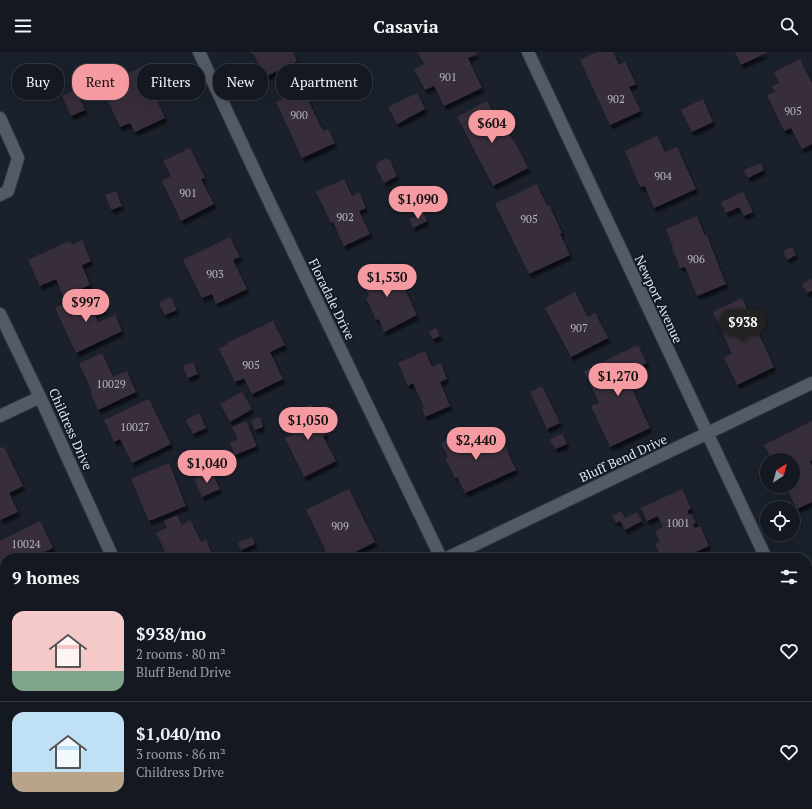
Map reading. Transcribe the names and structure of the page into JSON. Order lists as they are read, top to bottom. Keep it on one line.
{"streets":{"street":["Floradale Drive","Newport Avenue","Childress Drive","Bluff Bend Drive"]},"crossings":[["Newport Avenue","Bluff Bend Drive"]],"house_numbers":["901","902","905","900","904","901","902","905","906","903","907","905","10029","10027","1001","909","10024"],"north":"top right","page":{"header":"Casavia","chip":["Buy","Rent","Filters","New","Apartment"],"price":["$604","$1,090","$1,530","$997","$938","$1,270","$1,050","$2,440","$1,040"],"heading":"9 homes","list":[{"name":"$938/mo","note":"2 rooms · 80 m² · Bluff Bend Drive"},{"name":"$1,040/mo","note":"3 rooms · 86 m² · Childress Drive"}]}}
